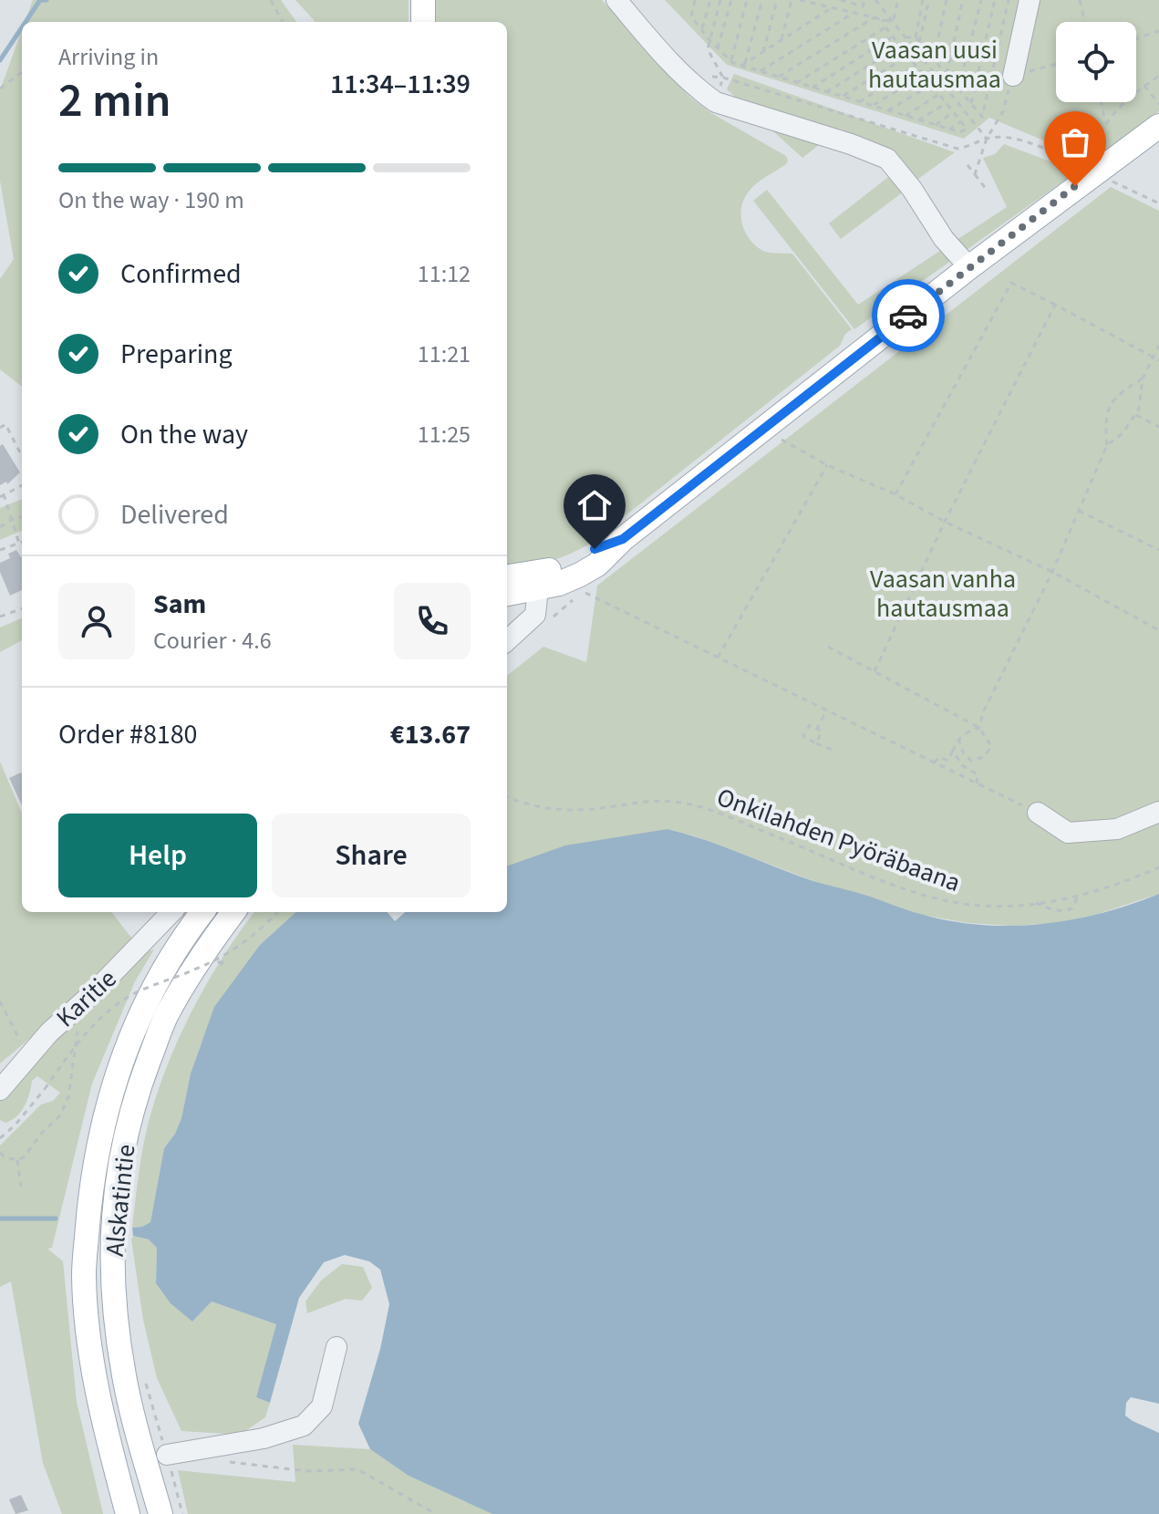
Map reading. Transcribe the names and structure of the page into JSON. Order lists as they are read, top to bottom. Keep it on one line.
{"streets":{"main road":["Alskatintie"],"street":["Karitie"],"path":["Onkilahden Pyöräbaana"]},"parks":["Vaasan uusi hautausmaa","Vaasan vanha hautausmaa"],"page":{"heading":["2 min","Arriving in","11:34–11:39"],"panel":["Sam","Courier · 4.6","Order #8180","€13.67"],"bar":"On the way · 190 m","list":[["Confirmed","11:12"],["Preparing","11:21"],["On the way","11:25"],"Delivered"],"buttons":["Help","Share"]}}
